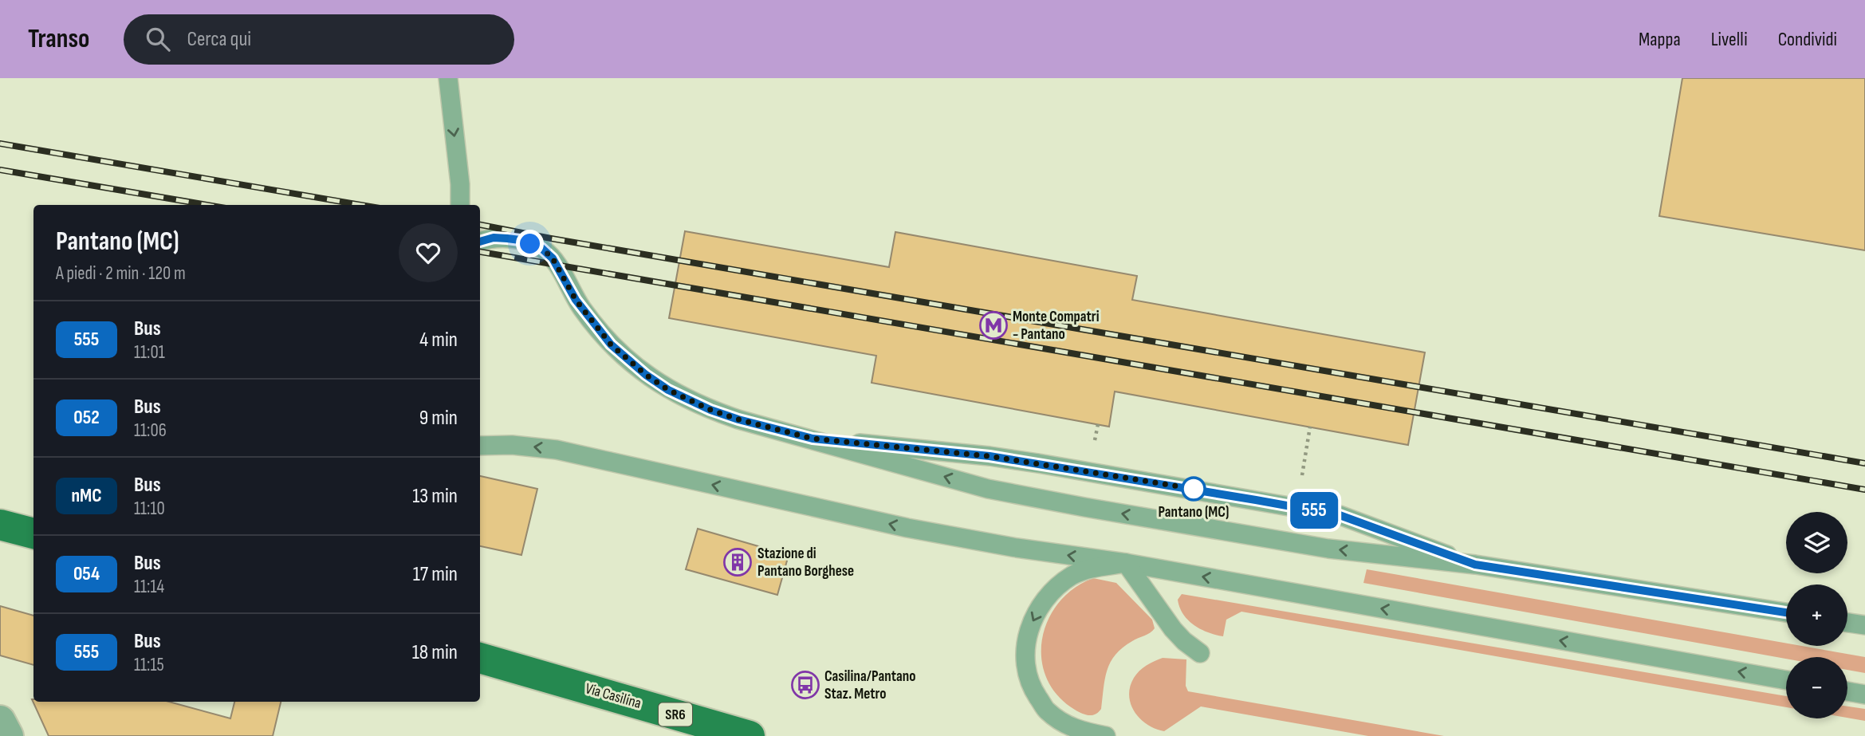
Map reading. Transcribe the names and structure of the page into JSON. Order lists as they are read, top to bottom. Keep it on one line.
{"streets":{"main road":["Via Casilina","SR6"]},"places":{"metro station":["Monte Compatri - Pantano"],"other":["Pantano (MC)"],"building":["Stazione di Pantano Borghese"],"bus stop":["Casilina/Pantano Staz. Metro"]},"lines":["bus line 555"],"page":{"header":"Transo","search":"Cerca qui","nav":["Mappa","Livelli","Condividi"],"on_map":"555","heading":["Pantano (MC)","A piedi · 2 min · 120 m"],"list":[{"mark":"555","name":"Bus","note":"11:01","value":"4 min"},{"mark":"052","name":"Bus","note":"11:06","value":"9 min"},{"mark":"nMC","name":"Bus","note":"11:10","value":"13 min"},{"mark":"054","name":"Bus","note":"11:14","value":"17 min"},{"mark":"555","name":"Bus","note":"11:15","value":"18 min"}],"map_buttons":["+","−"]}}
